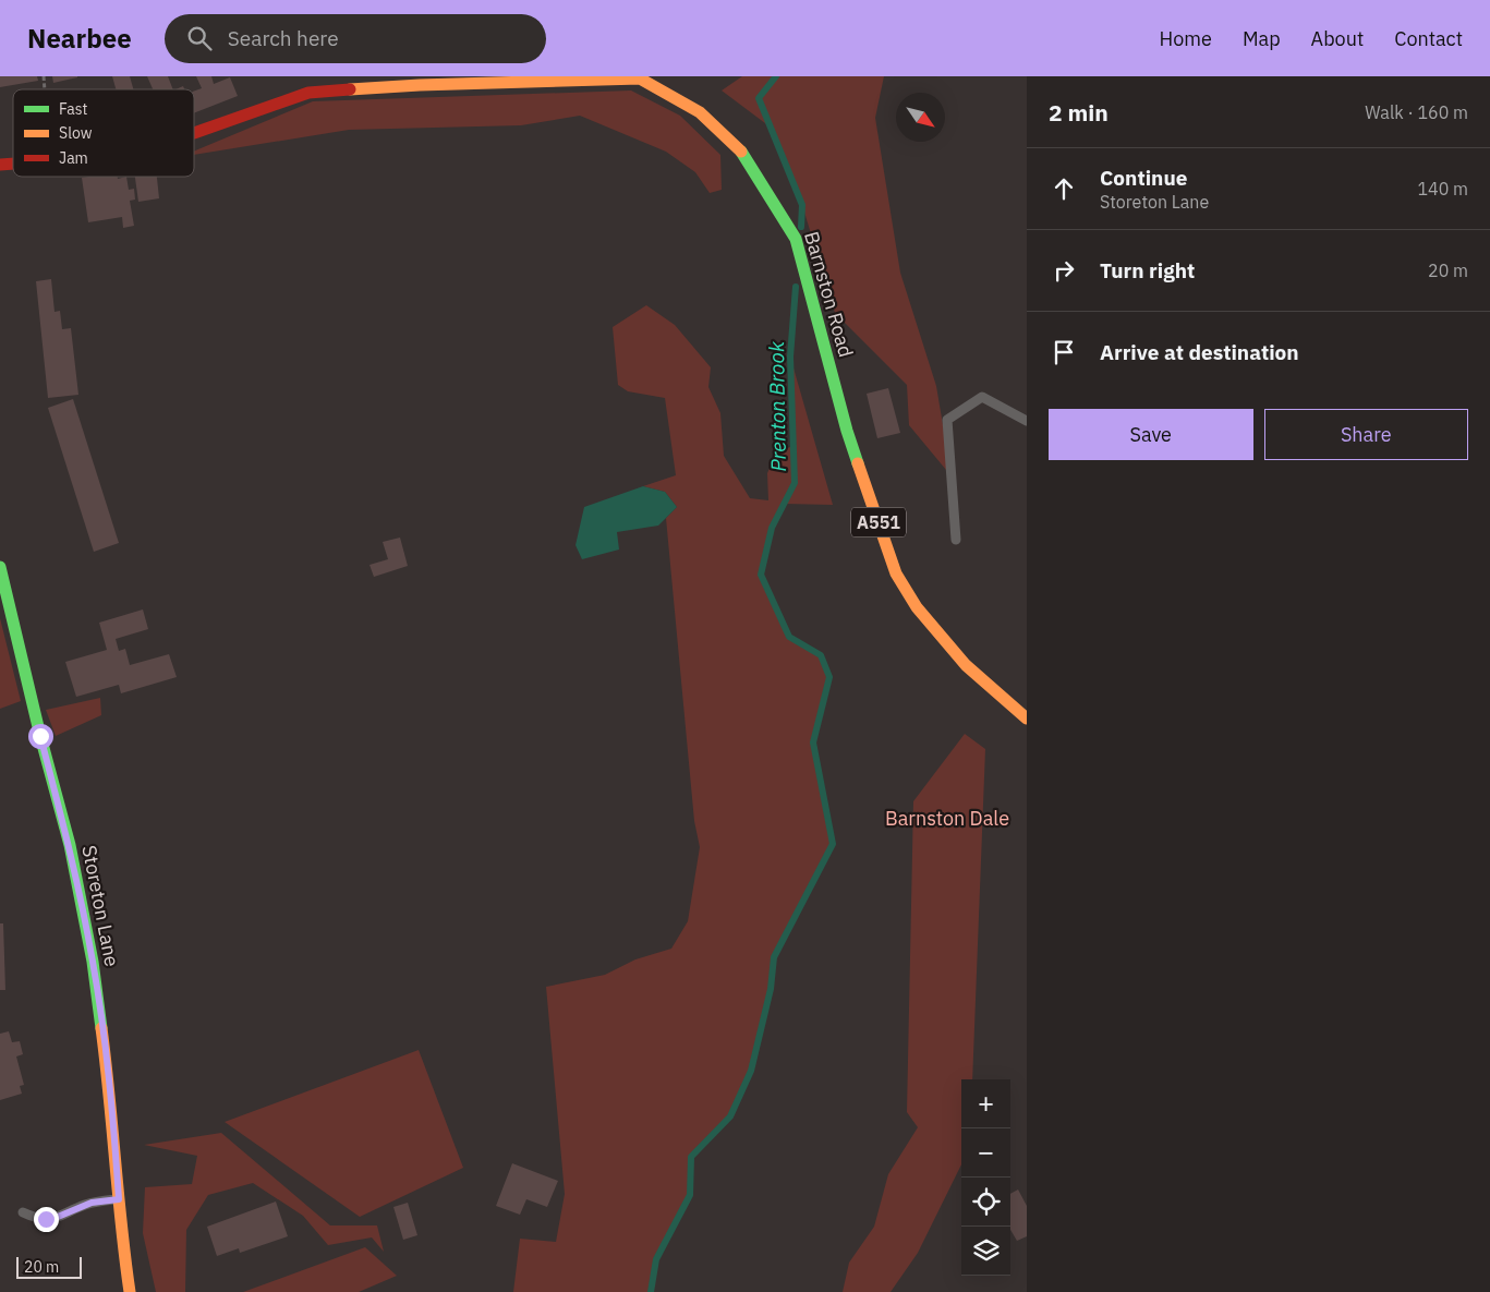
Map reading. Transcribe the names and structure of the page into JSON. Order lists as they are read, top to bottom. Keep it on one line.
{"streets":{"main road":["Barnston Road","A551","Storeton Lane"]},"water":["Prenton Brook"],"parks":["Barnston Dale"],"legend":["Fast","Slow","Jam"],"scale_bar":"20 m","north":"bottom right","page":{"header":"Nearbee","search":"Search here","nav":["Home","Map","About","Contact"],"heading":["2 min","Walk · 160 m"],"list":[["Continue","Storeton Lane","140 m"],["Turn right","20 m"],"Arrive at destination"],"buttons":["Save","Share"],"map_buttons":["+","−"],"scale":"20 m"}}
